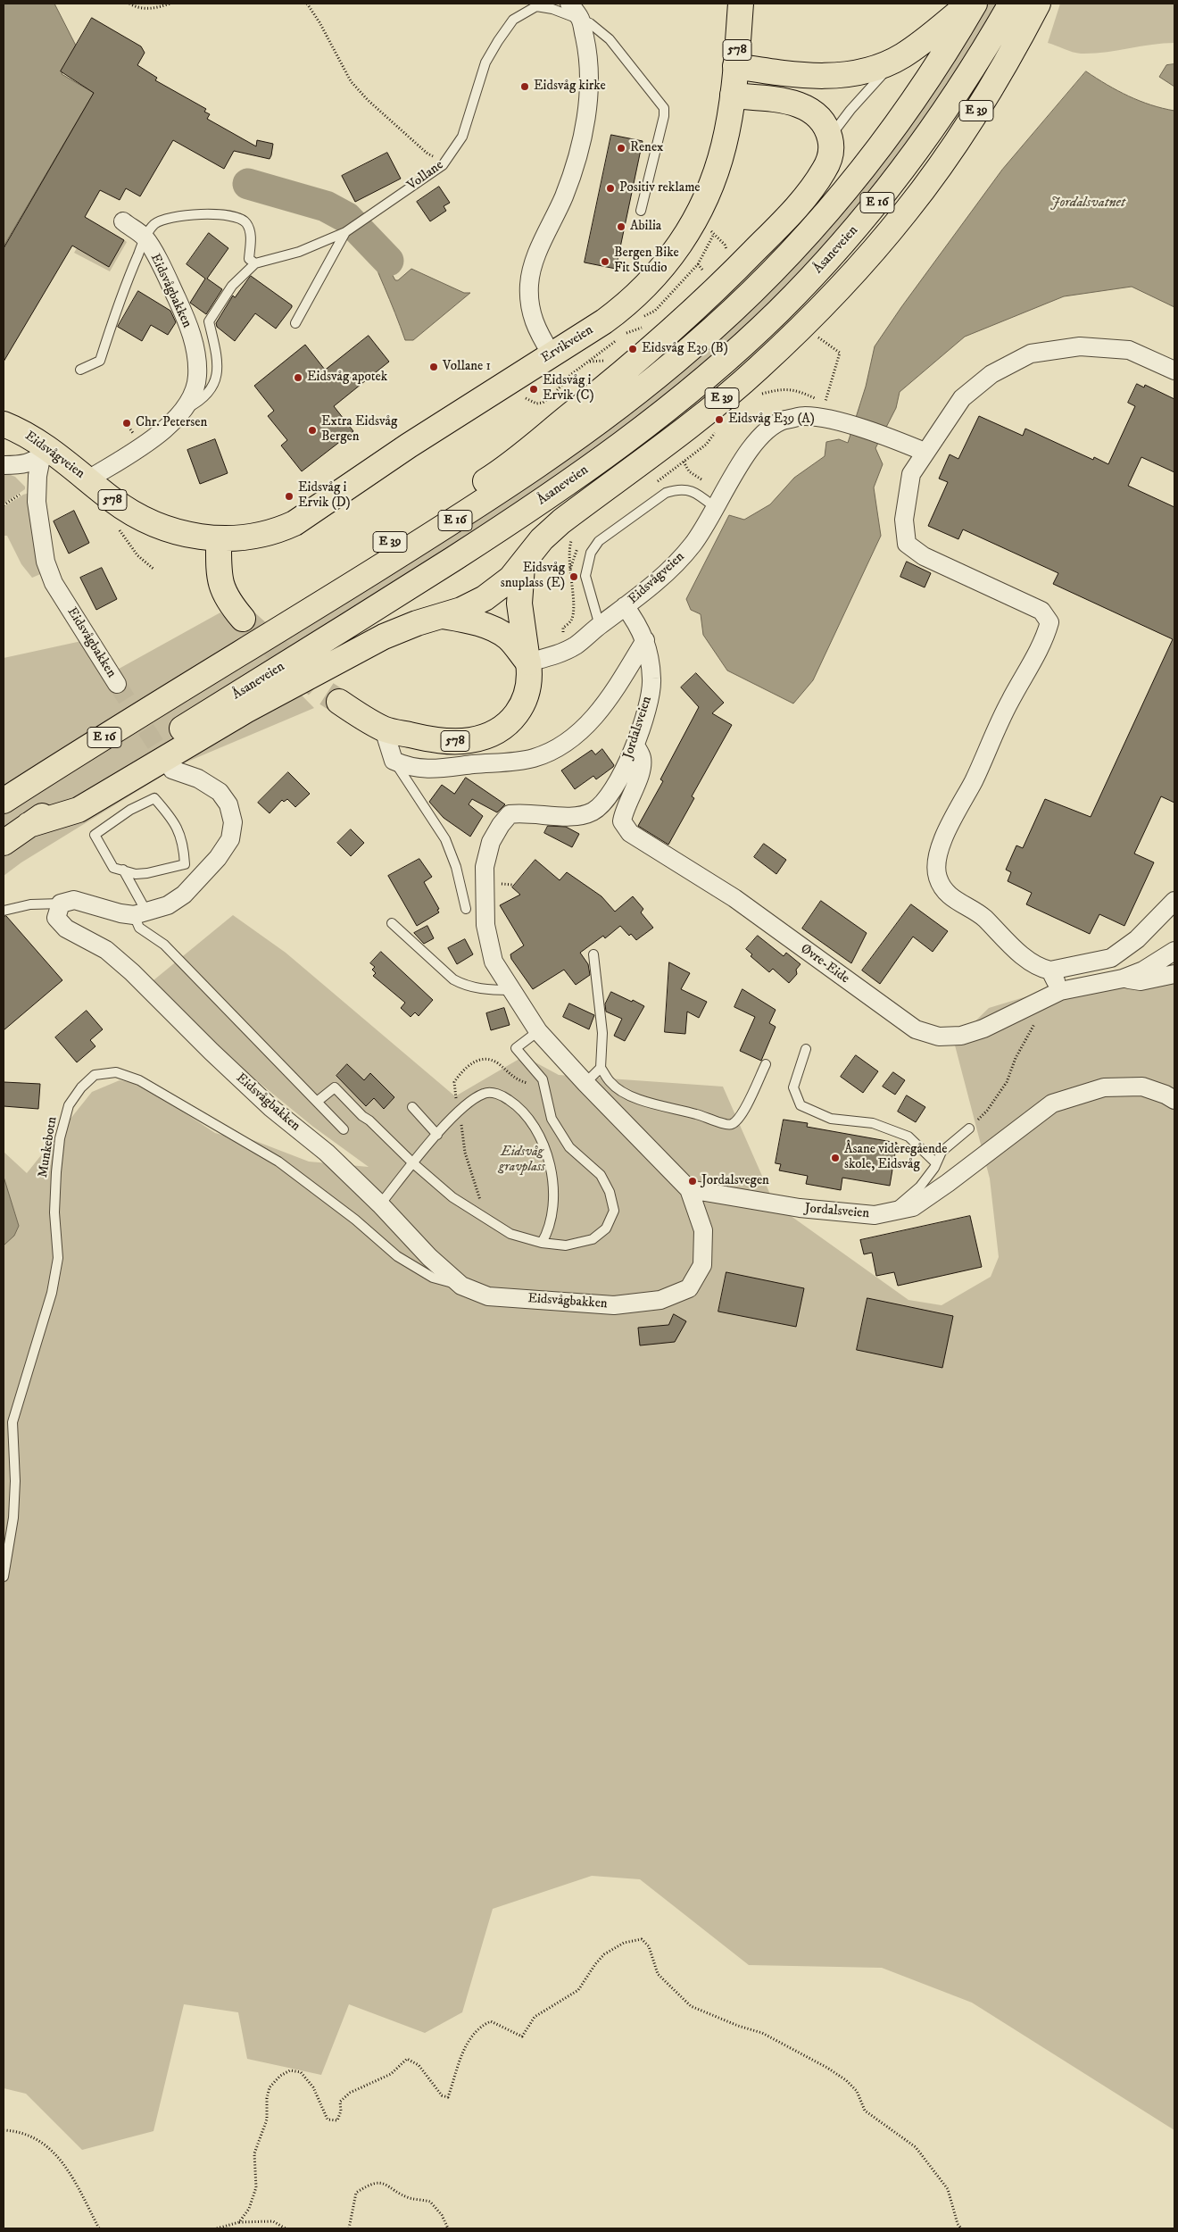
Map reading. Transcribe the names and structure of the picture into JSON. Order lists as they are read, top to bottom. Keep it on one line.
{"streets":{"main road":["578","E 39","E 16","Åsaneveien","Ervikveien","Eidsvågveien"],"street":["Vollane","Eidsvågbakken","Jordalsveien","Øvre-Eide"],"lane":["Munkebotn"]},"crossings":[["578","Eidsvågveien"],["E 39","E 16"],["Vollane","Ervikveien"],["Eidsvågbakken","Eidsvågveien"],["Eidsvågbakken","Jordalsveien"],["Eidsvågbakken","Munkebotn"],["Ervikveien","Eidsvågveien"],["Eidsvågveien","Jordalsveien"],["Jordalsveien","Øvre-Eide"]],"water":["Jordalsvatnet"],"parks":["Eidsvåg gravplass"],"places":["Eidsvåg kirke","Renex","Positiv reklame","Abilia","Bergen Bike Fit Studio","Eidsvåg E39 (B)","Vollane 1","Eidsvåg apotek","Eidsvåg i Ervik (C)","Eidsvåg E39 (A)","Chr. Petersen","Extra Eidsvåg Bergen","Eidsvåg i Ervik (D)","Eidsvåg snuplass (E)","Åsane videregående skole, Eidsvåg","Jordalsvegen"]}
